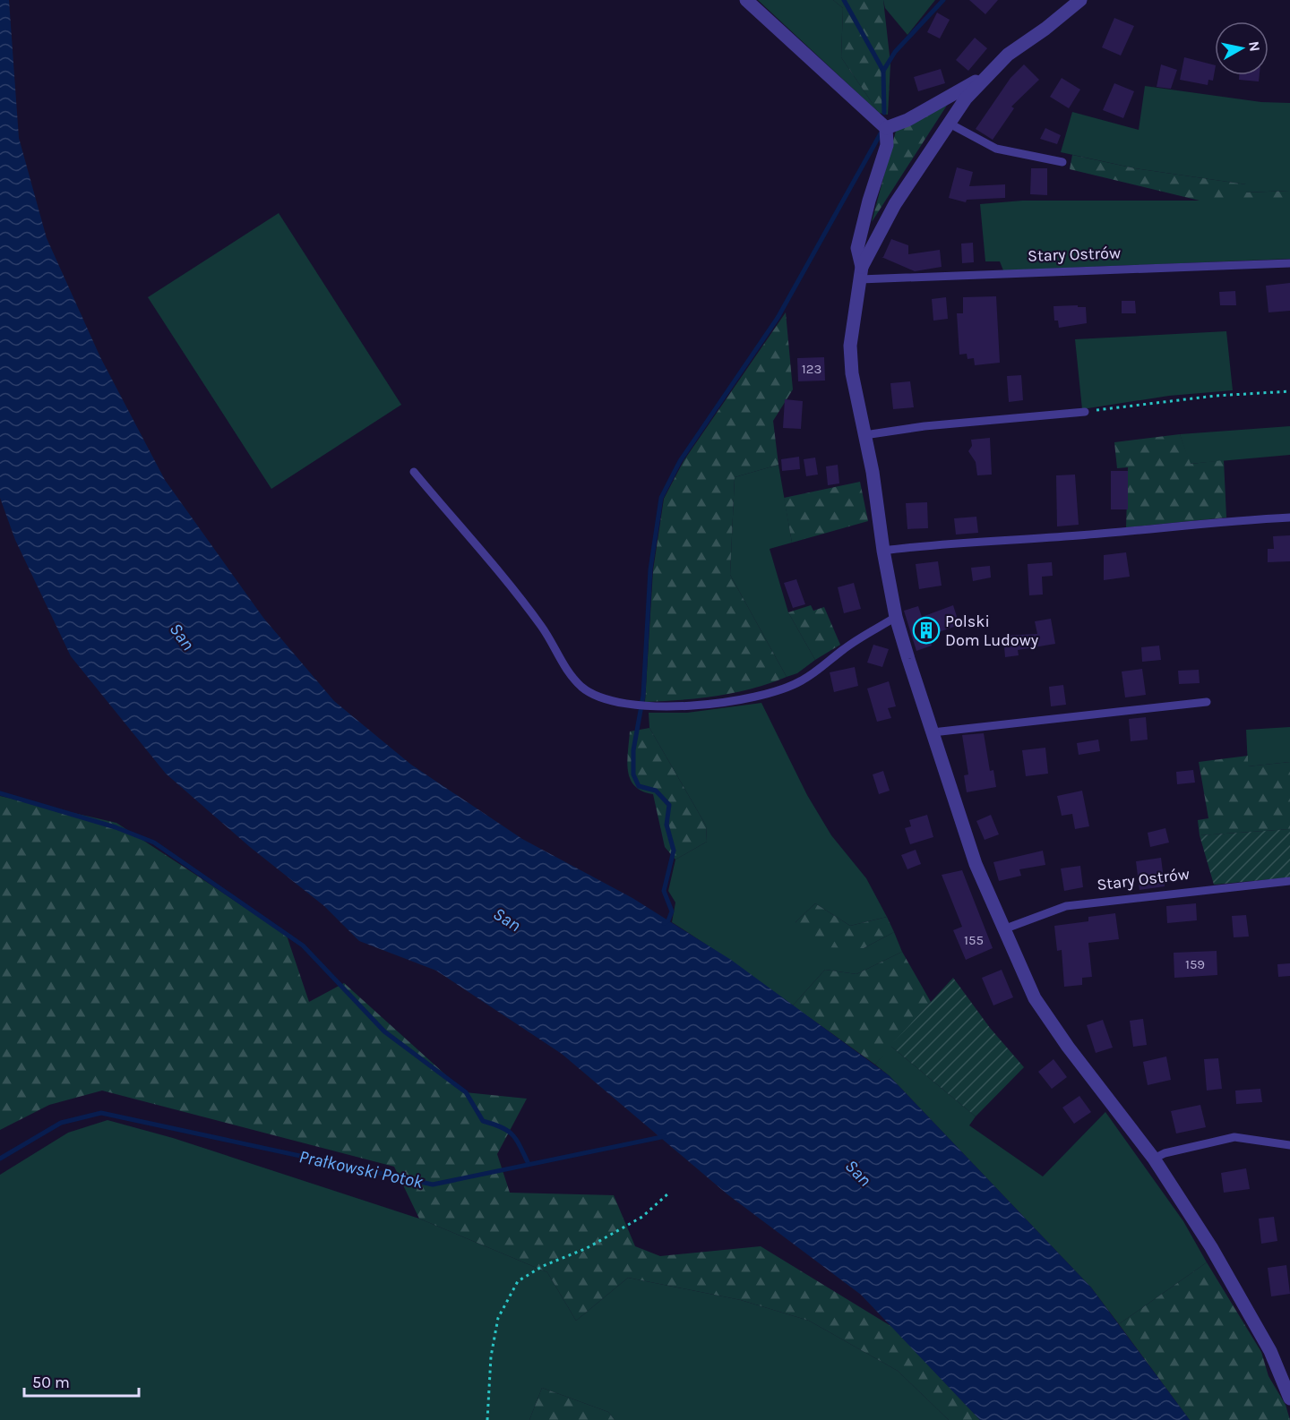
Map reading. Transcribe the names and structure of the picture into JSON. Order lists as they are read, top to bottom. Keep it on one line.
{"streets":{"lane":["Stary Ostrów"]},"water":["San","Prałkowski Potok"],"places":{"building":["Polski Dom Ludowy"]},"house_numbers":["123","155","159"],"scale_bar":"50 m","north":"right"}
